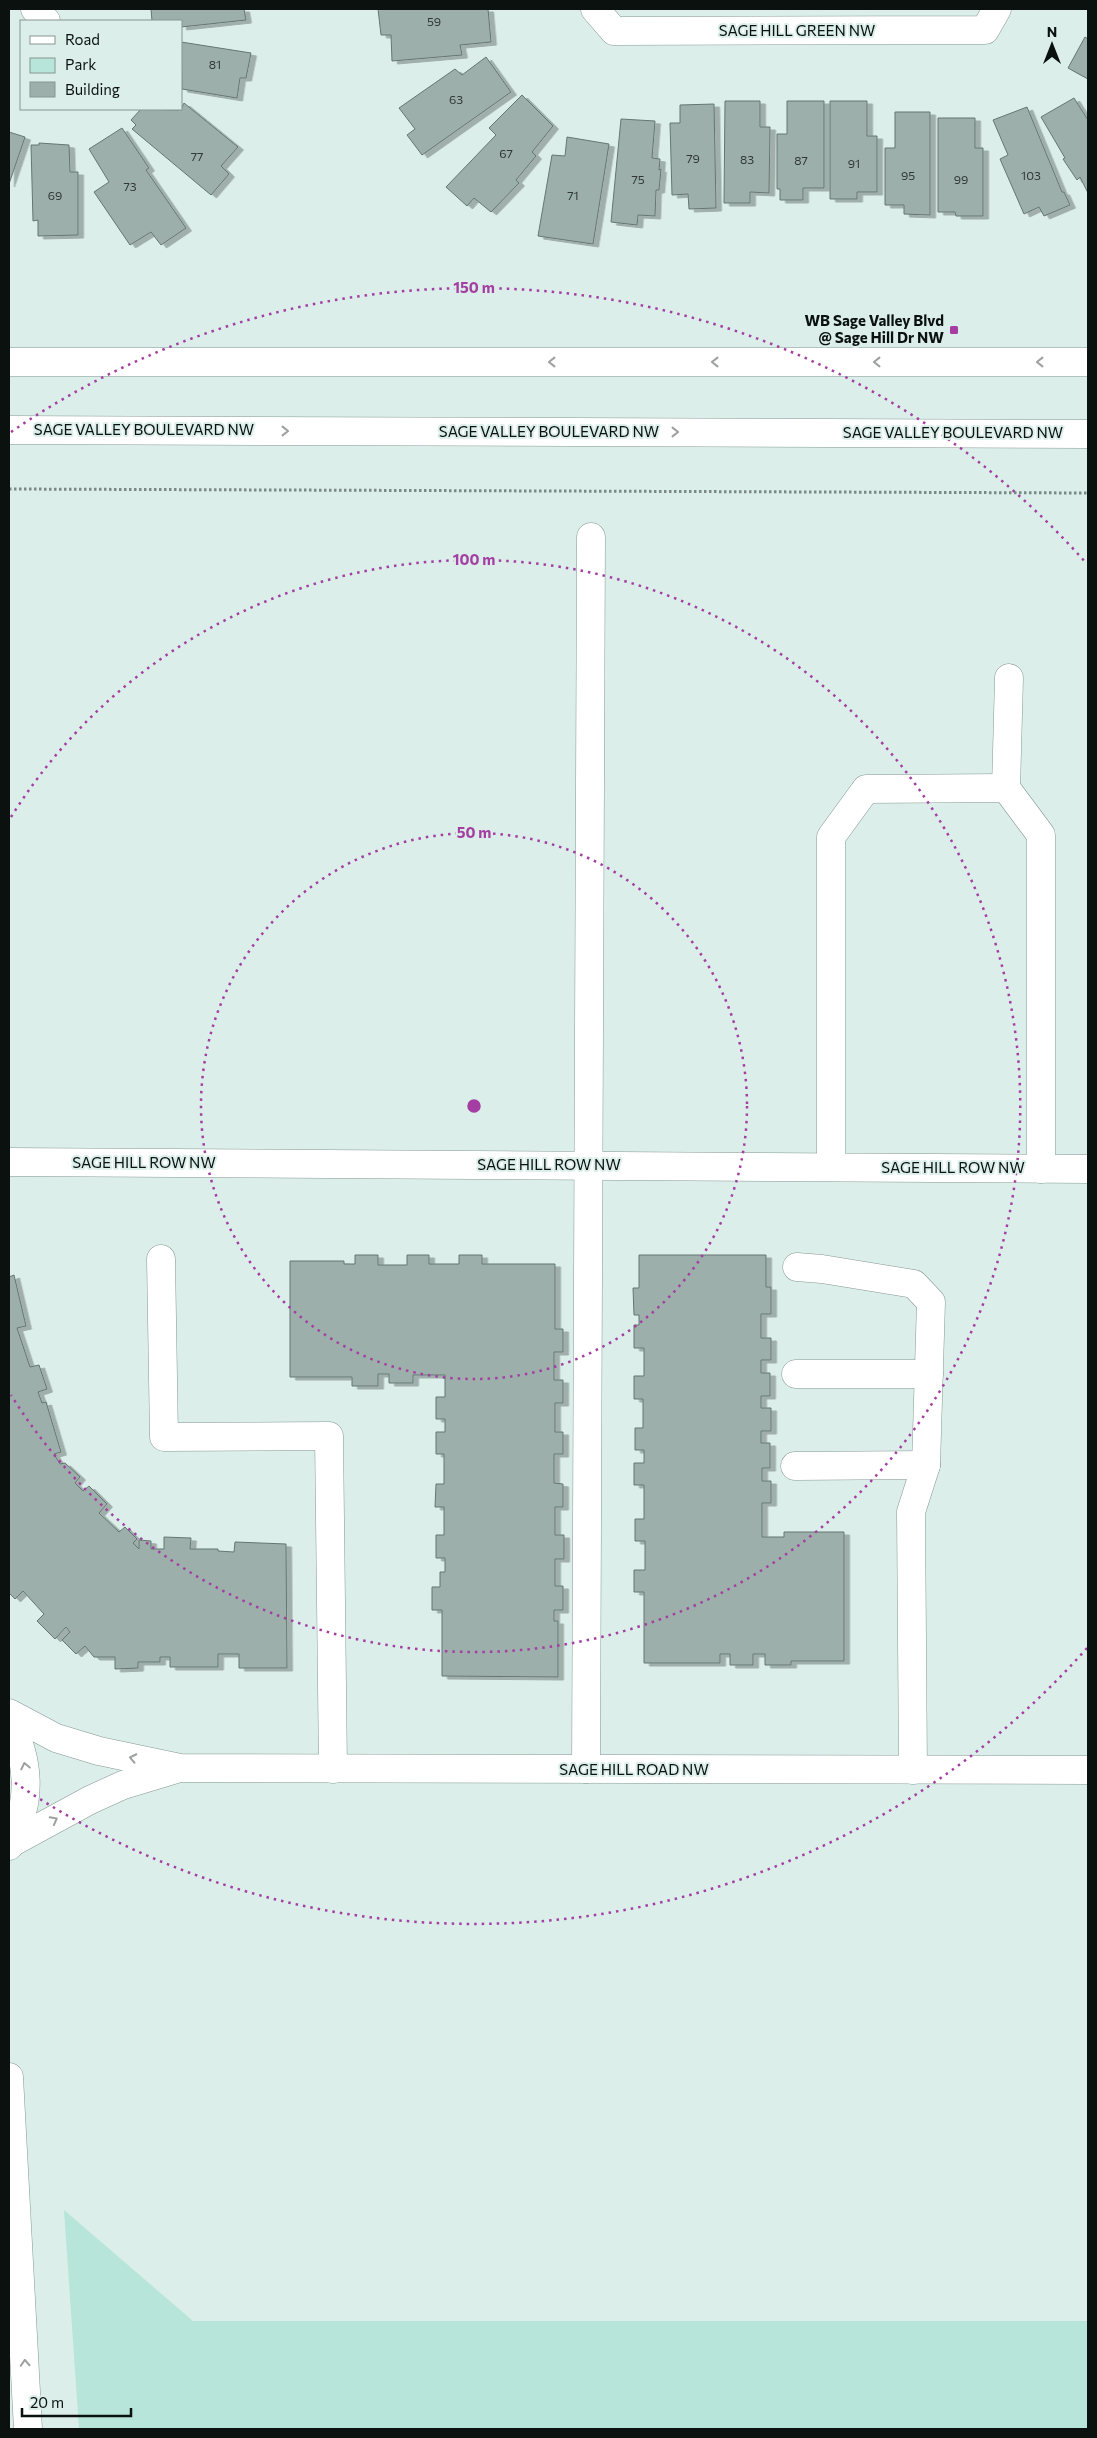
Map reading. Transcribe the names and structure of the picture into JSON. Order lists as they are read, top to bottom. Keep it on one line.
{"streets":{"street":["SAGE HILL GREEN NW","SAGE VALLEY BOULEVARD NW","SAGE HILL ROW NW","SAGE HILL ROAD NW"]},"places":{"transit":["WB Sage Valley Blvd @ Sage Hill Dr NW"]},"house_numbers":["59","81","63","67","77","79","83","87","91","95","103","75","99","73","69","71"],"legend":["Road","Park","Building"],"scale_bar":"20 m","north":"top","rings":["150 m","100 m","50 m"]}
